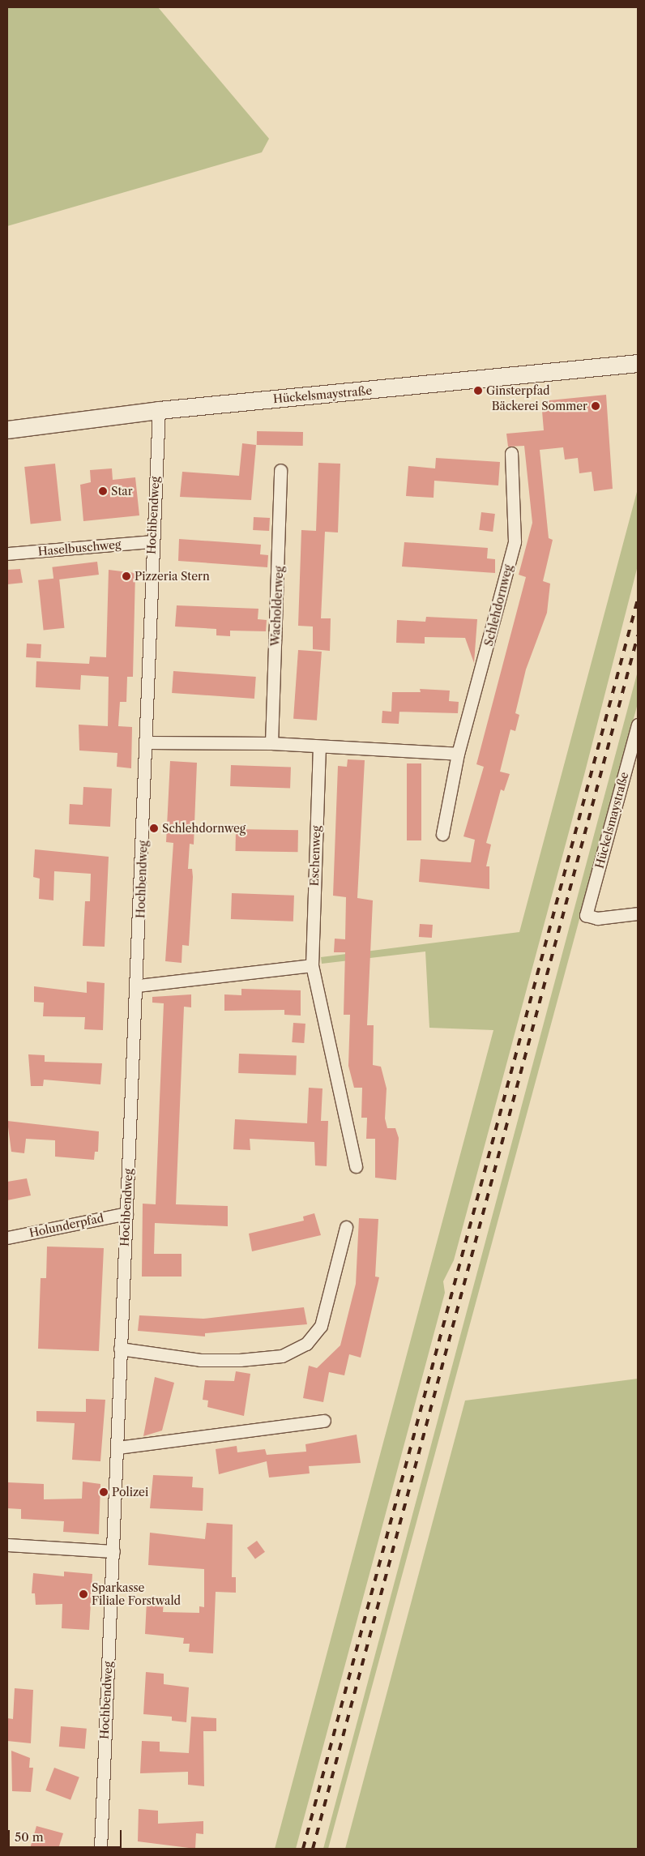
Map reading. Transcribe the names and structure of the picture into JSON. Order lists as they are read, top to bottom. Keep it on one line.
{"streets":{"main road":["Hückelsmaystraße"],"street":["Hochbendweg","Haselbuschweg","Schlehdornweg","Wacholderweg","Eschenweg","Holunderpfad"]},"crossings":[["Hückelsmaystraße","Hochbendweg"],["Hochbendweg","Haselbuschweg"],["Hochbendweg","Holunderpfad"]],"places":["Ginsterpfad","Bäckerei Sommer","Star","Pizzeria Stern","Schlehdornweg","Polizei","Sparkasse Filiale Forstwald"],"scale_bar":"50 m"}
